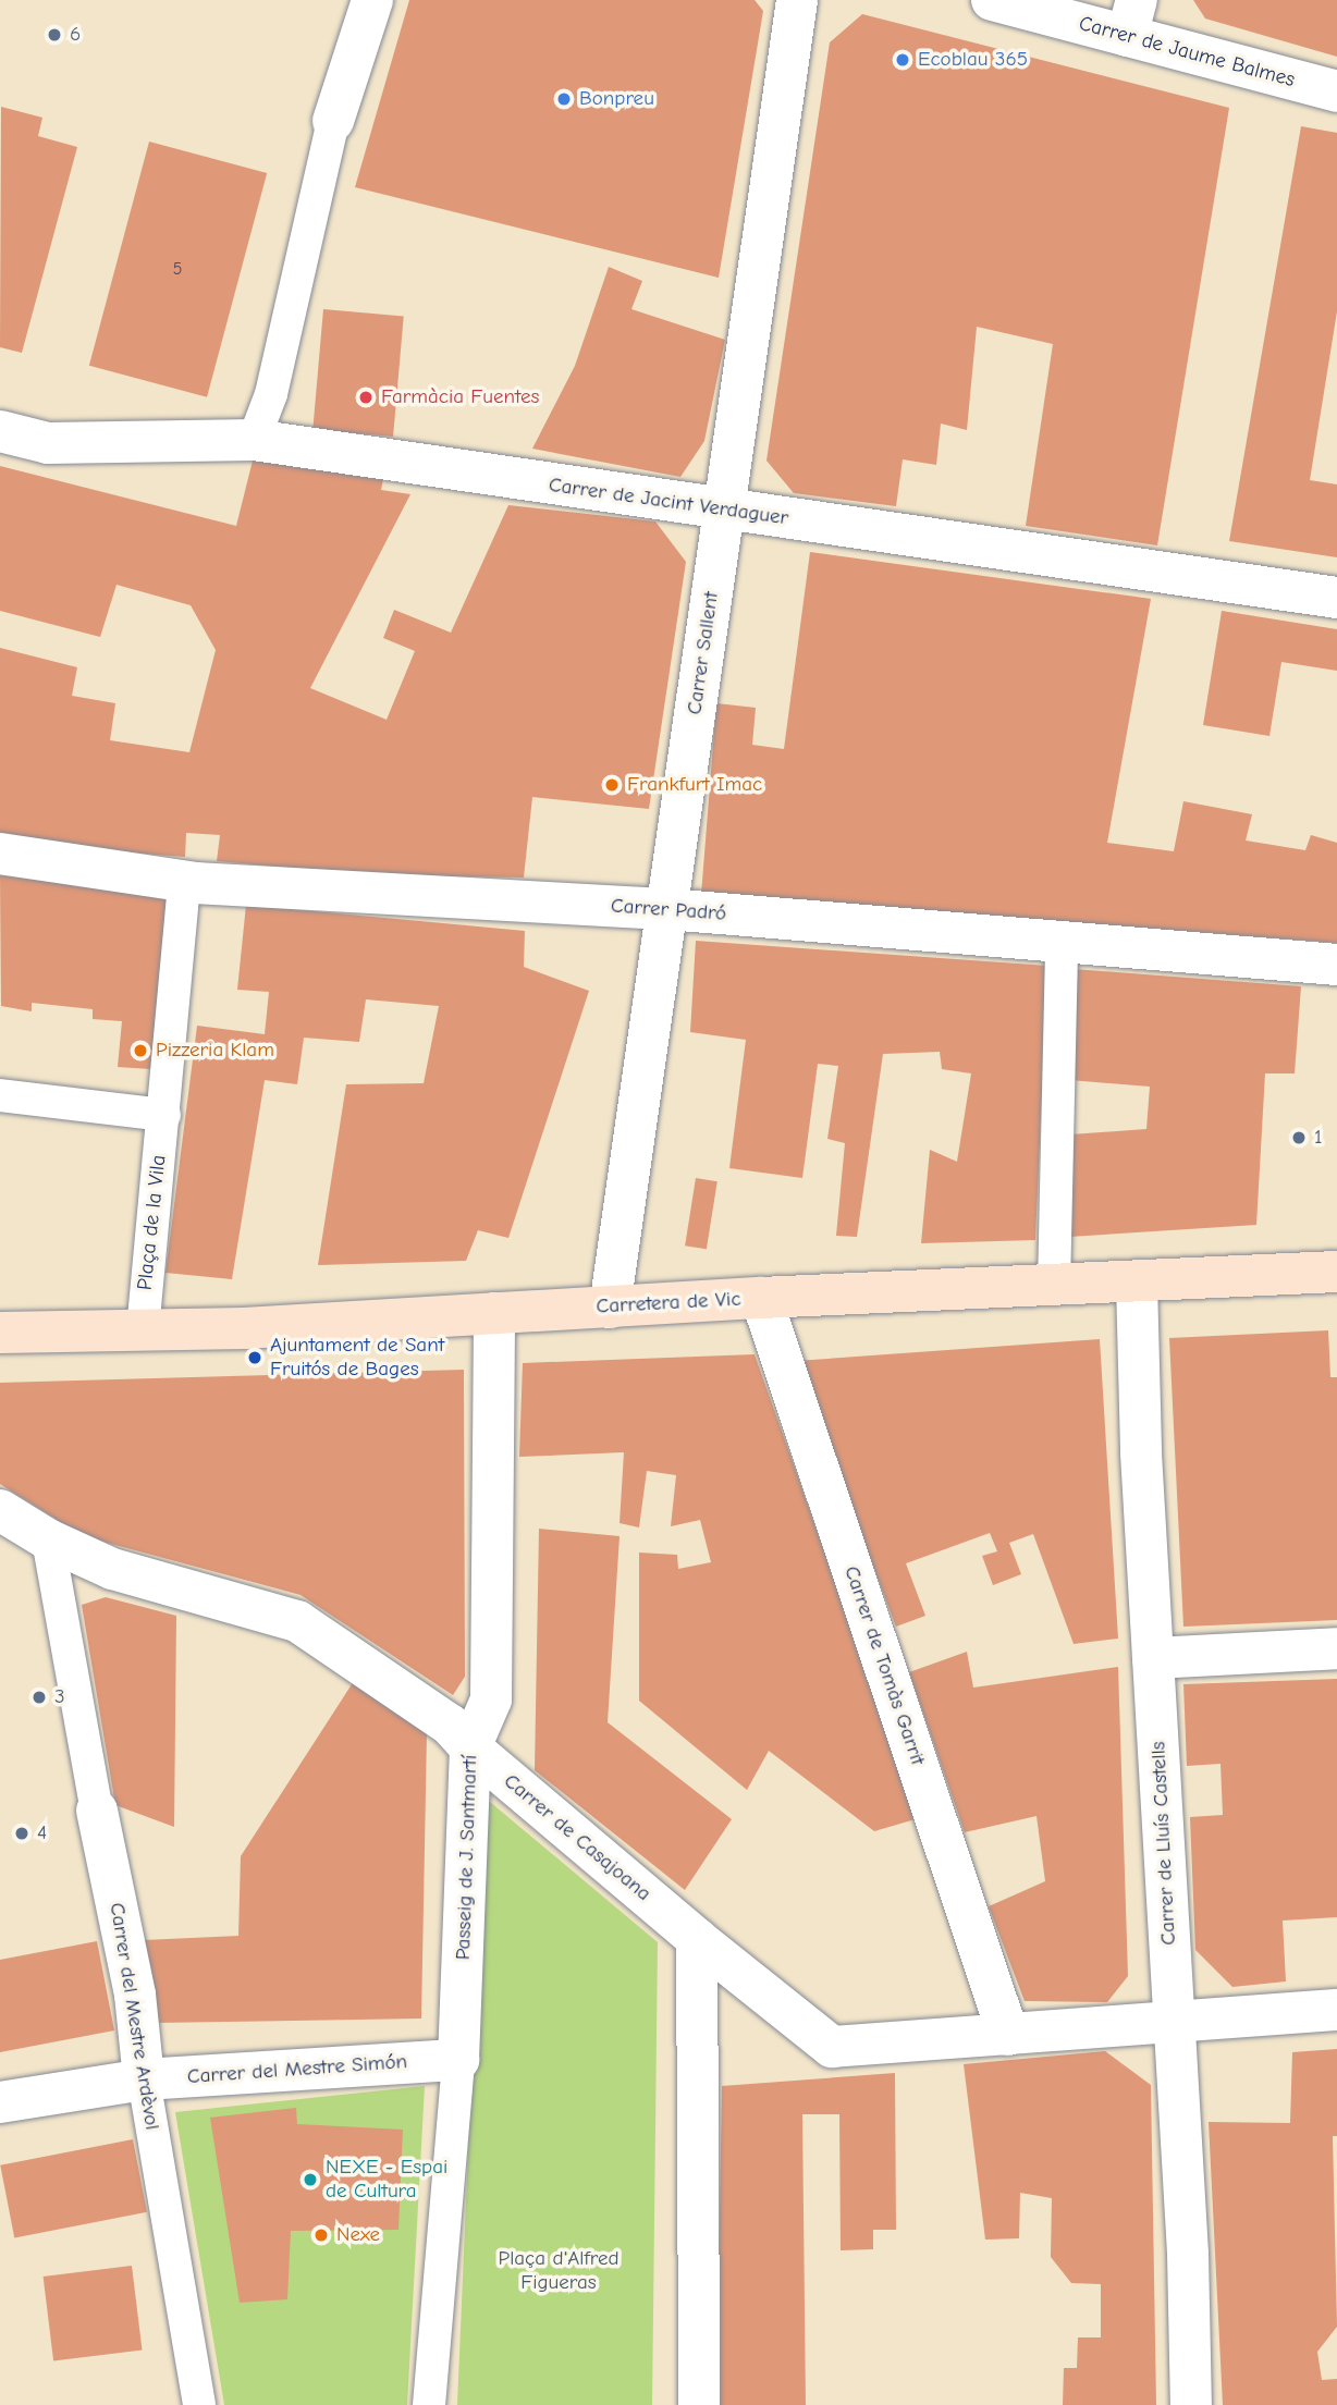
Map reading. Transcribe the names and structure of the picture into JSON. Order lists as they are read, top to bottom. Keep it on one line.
{"streets":{"main road":["Carretera de Vic"],"street":["Carrer de Jaume Balmes","Carrer de Jacint Verdaguer","Carrer Sallent","Carrer Padró","Plaça de la Vila","Carrer de Tomàs Garrit","Carrer de Casajoana","Carrer de Lluís Castells","Passeig de J. Santmartí","Carrer del Mestre Ardèvol","Carrer del Mestre Simón"]},"crossings":[["Carrer de Jacint Verdaguer","Carrer Sallent"],["Carrer Sallent","Carrer Padró"],["Carrer Sallent","Carretera de Vic"],["Carrer Padró","Plaça de la Vila"],["Plaça de la Vila","Carretera de Vic"],["Carretera de Vic","Carrer de Tomàs Garrit"],["Carretera de Vic","Carrer de Lluís Castells"],["Carretera de Vic","Passeig de J. Santmartí"],["Carrer de Tomàs Garrit","Carrer de Casajoana"],["Carrer de Casajoana","Carrer de Lluís Castells"],["Carrer de Casajoana","Passeig de J. Santmartí"],["Carrer de Casajoana","Carrer del Mestre Ardèvol"],["Passeig de J. Santmartí","Carrer del Mestre Simón"],["Carrer del Mestre Ardèvol","Carrer del Mestre Simón"]],"parks":["Plaça d'Alfred Figueras"],"places":["6","Ecoblau 365","Bonpreu","Farmàcia Fuentes","Frankfurt Imac","Pizzeria Klam","1","Ajuntament de Sant Fruitós de Bages","3","4","NEXE - Espai de Cultura","Nexe"],"house_numbers":["5"]}
